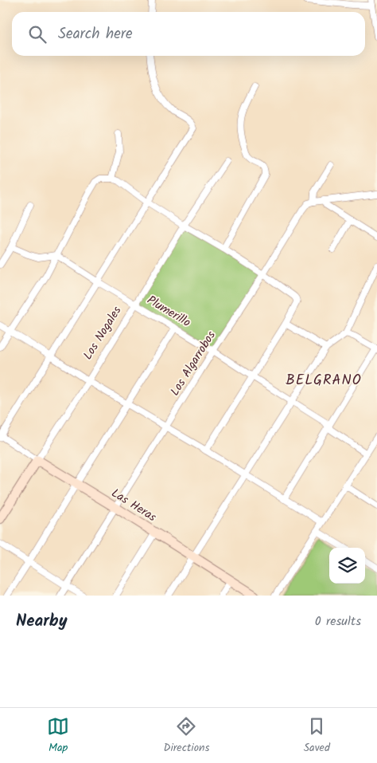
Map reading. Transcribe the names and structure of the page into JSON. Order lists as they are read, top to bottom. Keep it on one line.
{"streets":{"street":["Plumerillo","Los Nogales","Los Algarrobos","Las Heras"]},"crossings":[["Plumerillo","Los Nogales"],["Plumerillo","Los Algarrobos"],["Los Nogales","Las Heras"],["Los Algarrobos","Las Heras"]],"districts":["BELGRANO"],"page":{"search":"Search here","heading":["Nearby","0 results"],"nav":["Map","Directions","Saved"]}}
